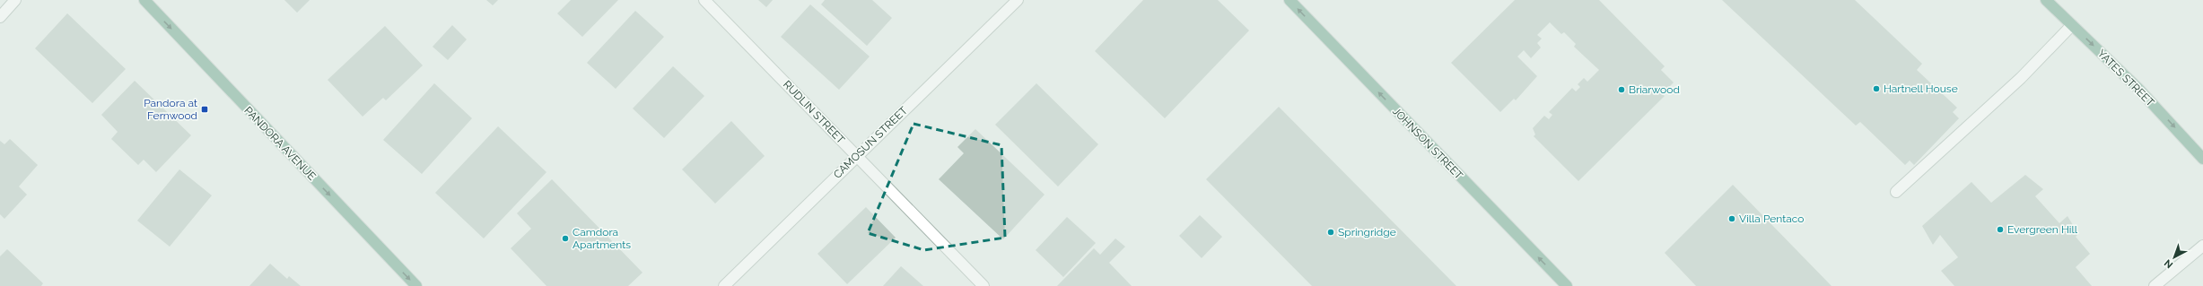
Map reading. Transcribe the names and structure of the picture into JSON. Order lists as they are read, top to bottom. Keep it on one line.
{"streets":{"main road":["YATES STREET","PANDORA AVENUE","JOHNSON STREET"],"street":["RUDLIN STREET","CAMOSUN STREET"]},"crossings":[["RUDLIN STREET","CAMOSUN STREET"]],"one_way":["YATES STREET","PANDORA AVENUE","JOHNSON STREET"],"places":{"other":["Hartnell House","Briarwood","Villa Pentaco","Evergreen Hill","Springridge","Camdora Apartments"],"transit":["Pandora at Fernwood"]},"north":"bottom left"}
